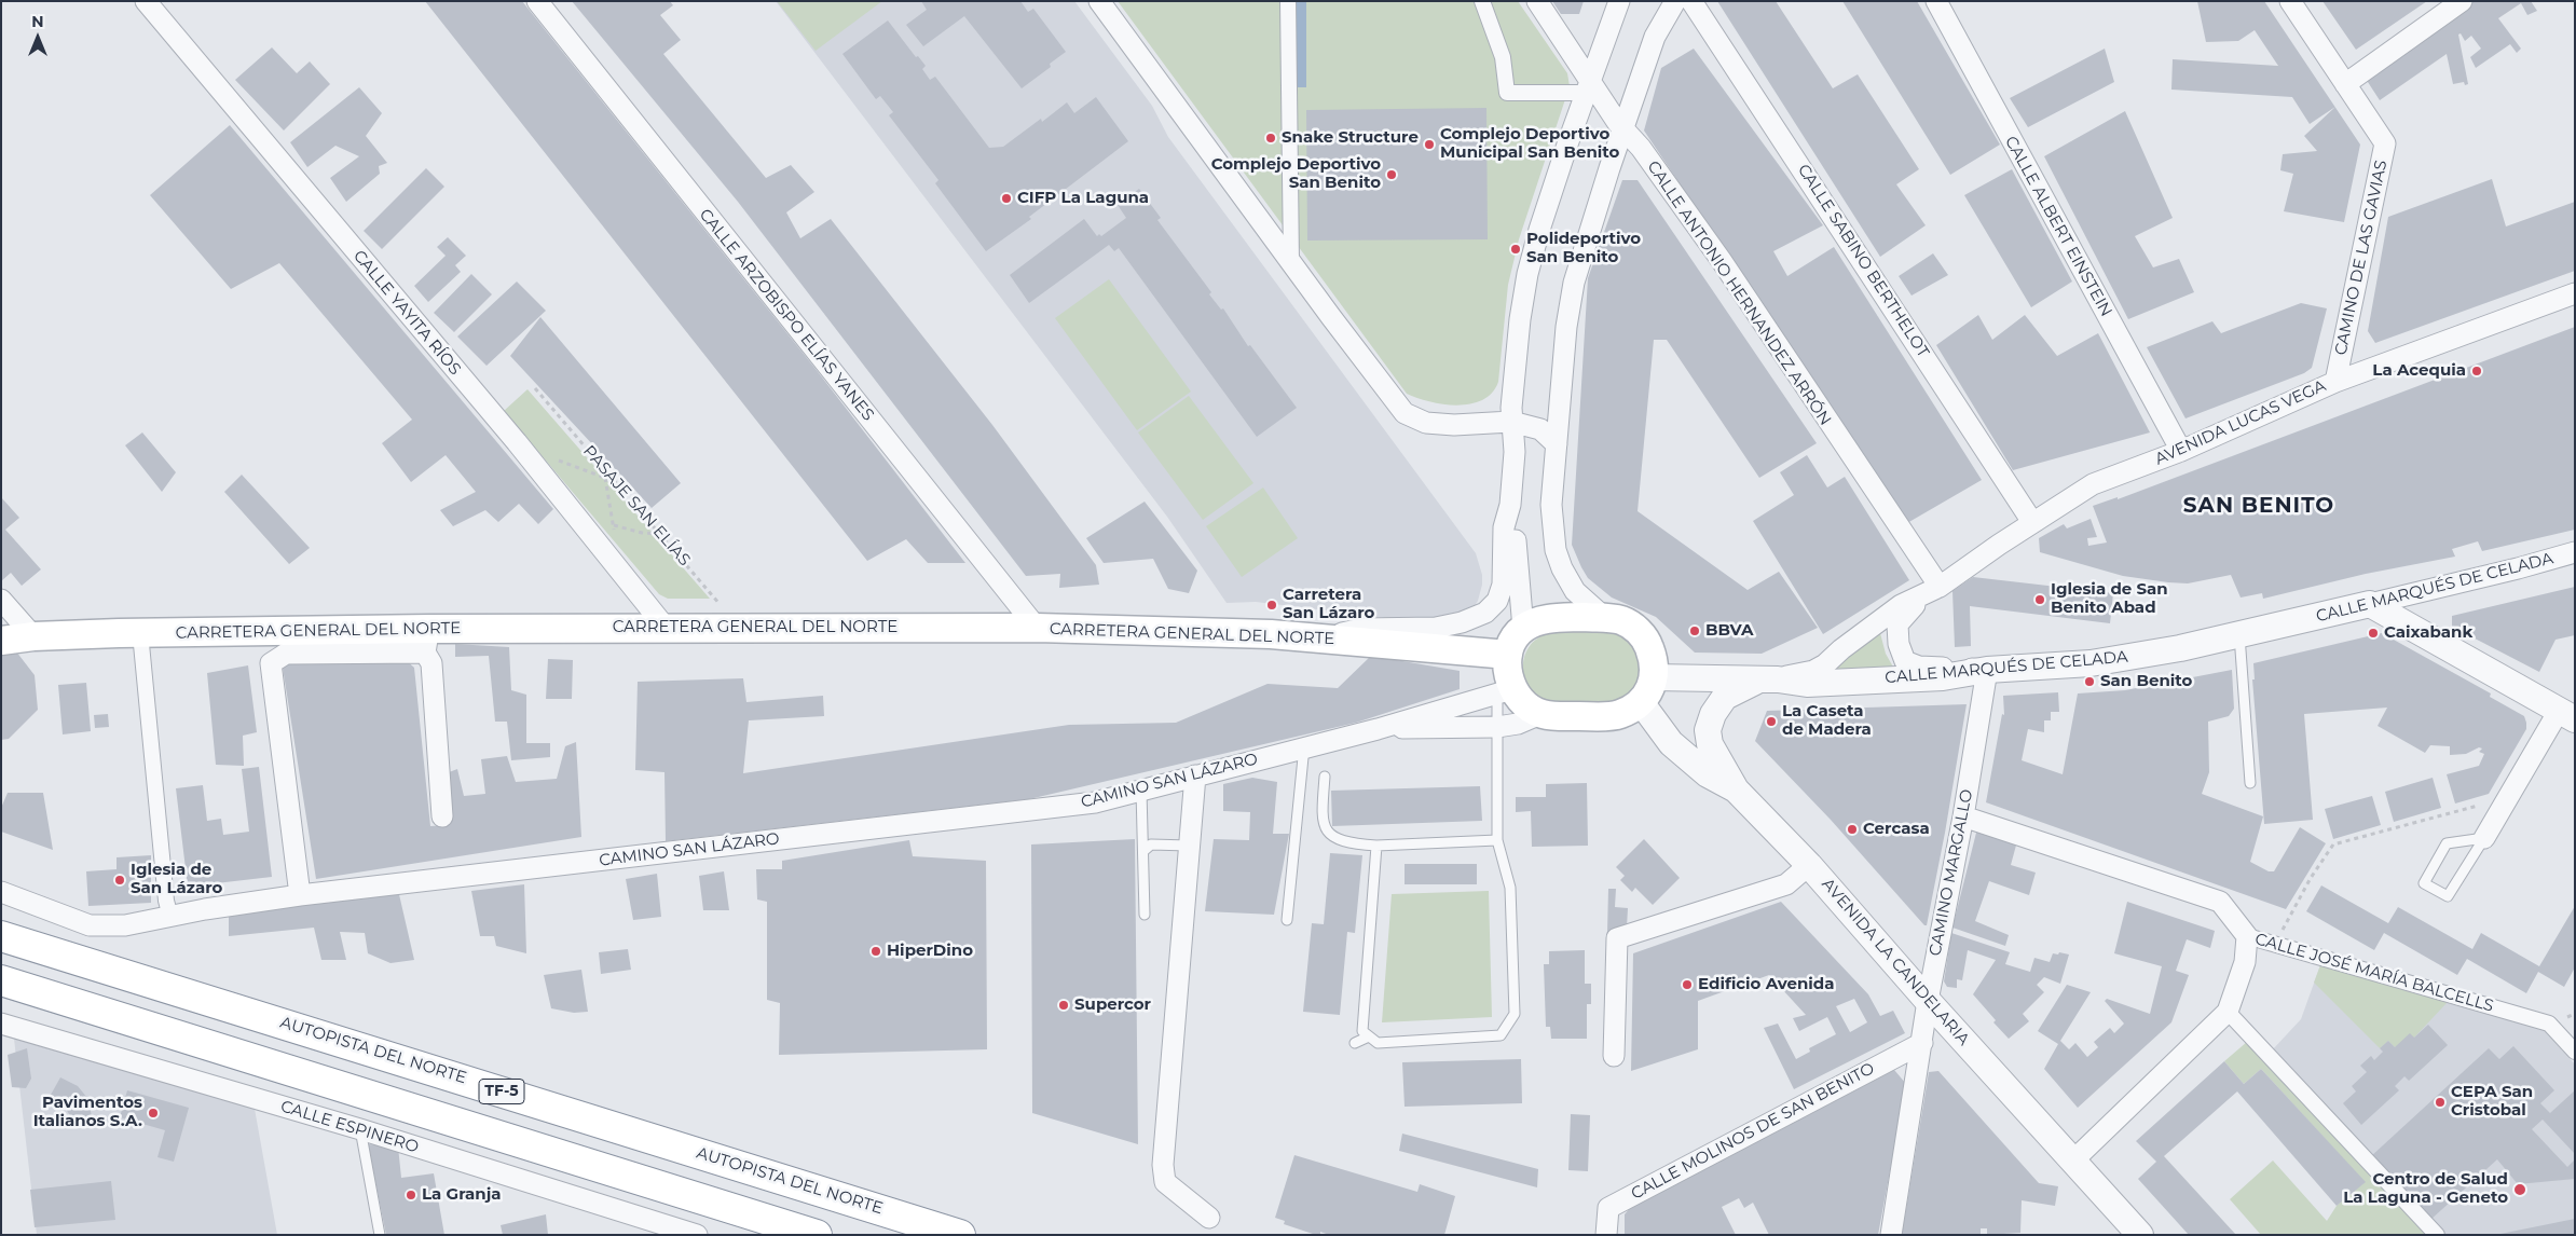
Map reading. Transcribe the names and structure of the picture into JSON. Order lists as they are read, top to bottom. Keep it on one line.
{"streets":{"highway":["AUTOPISTA DEL NORTE","TF-5"],"main road":["CARRETERA GENERAL DEL NORTE"],"street":["CALLE ALBERT EINSTEIN","CAMINO DE LAS GAVIAS","CALLE SABINO BERTHELOT","CALLE ANTONIO HERNANDEZ ARRÓN","CALLE YAYITA RÍOS","CALLE ARZOBISPO ELÍAS YANES","AVENIDA LUCAS VEGA","CALLE MARQUÉS DE CELADA","CAMINO SAN LÁZARO","CAMINO MARGALLO","AVENIDA LA CANDELARIA","CALLE JOSÉ MARÍA BALCELLS","CALLE ESPINERO","CALLE MOLINOS DE SAN BENITO"],"path":["PASAJE SAN ELÍAS"]},"crossings":[["CALLE ALBERT EINSTEIN","AVENIDA LUCAS VEGA"],["CAMINO DE LAS GAVIAS","AVENIDA LUCAS VEGA"],["CALLE SABINO BERTHELOT","AVENIDA LUCAS VEGA"],["CALLE ANTONIO HERNANDEZ ARRÓN","AVENIDA LUCAS VEGA"],["CALLE YAYITA RÍOS","CARRETERA GENERAL DEL NORTE"],["CALLE ARZOBISPO ELÍAS YANES","CARRETERA GENERAL DEL NORTE"],["AVENIDA LUCAS VEGA","CALLE MARQUÉS DE CELADA"],["AVENIDA LUCAS VEGA","CAMINO MARGALLO"],["PASAJE SAN ELÍAS","CARRETERA GENERAL DEL NORTE"],["CALLE MARQUÉS DE CELADA","CARRETERA GENERAL DEL NORTE"],["CALLE MARQUÉS DE CELADA","CAMINO SAN LÁZARO"],["CALLE MARQUÉS DE CELADA","CAMINO MARGALLO"],["CALLE MARQUÉS DE CELADA","AVENIDA LA CANDELARIA"],["CARRETERA GENERAL DEL NORTE","CAMINO SAN LÁZARO"],["CARRETERA GENERAL DEL NORTE","AVENIDA LA CANDELARIA"],["CAMINO SAN LÁZARO","AVENIDA LA CANDELARIA"],["CAMINO MARGALLO","AVENIDA LA CANDELARIA"],["CAMINO MARGALLO","CALLE JOSÉ MARÍA BALCELLS"],["CAMINO MARGALLO","CALLE MOLINOS DE SAN BENITO"]],"districts":["SAN BENITO"],"places":["Snake Structure","Complejo Deportivo Municipal San Benito","Complejo Deportivo San Benito","CIFP La Laguna","Polideportivo San Benito","La Acequia","Iglesia de San Benito Abad","Carretera San Lázaro","BBVA","Caixabank","San Benito","La Caseta de Madera","Cercasa","Iglesia de San Lázaro","HiperDino","Edificio Avenida","Supercor","CEPA San Cristobal","Pavimentos Italianos S.A.","Centro de Salud La Laguna - Geneto","La Granja"],"north":"top"}
